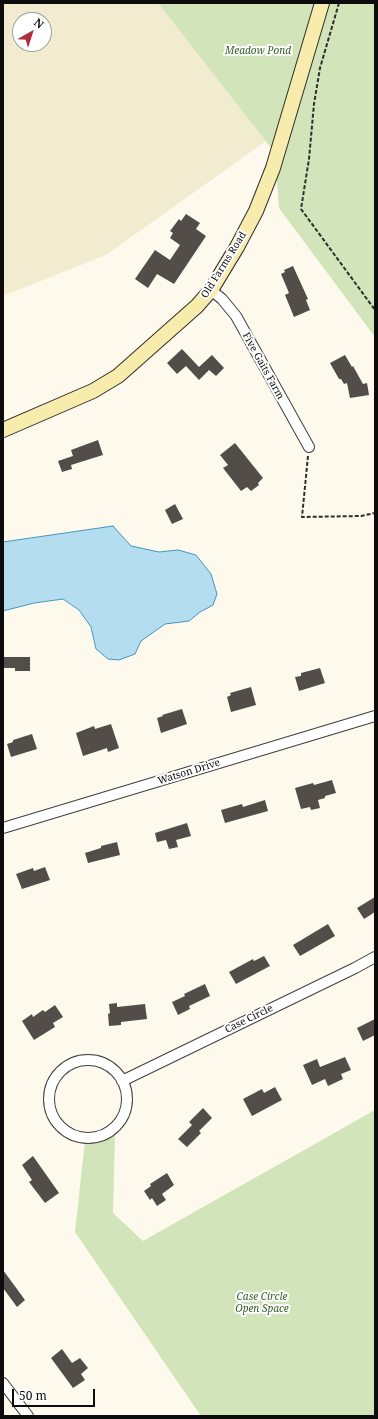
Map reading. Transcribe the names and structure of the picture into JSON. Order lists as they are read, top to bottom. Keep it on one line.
{"streets":{"street":["Old Farms Road","Five Gaits Farm","Watson Drive","Case Circle"]},"crossings":[["Old Farms Road","Five Gaits Farm"]],"parks":["Meadow Pond","Case Circle Open Space"],"scale_bar":"50 m","north":"top right"}
